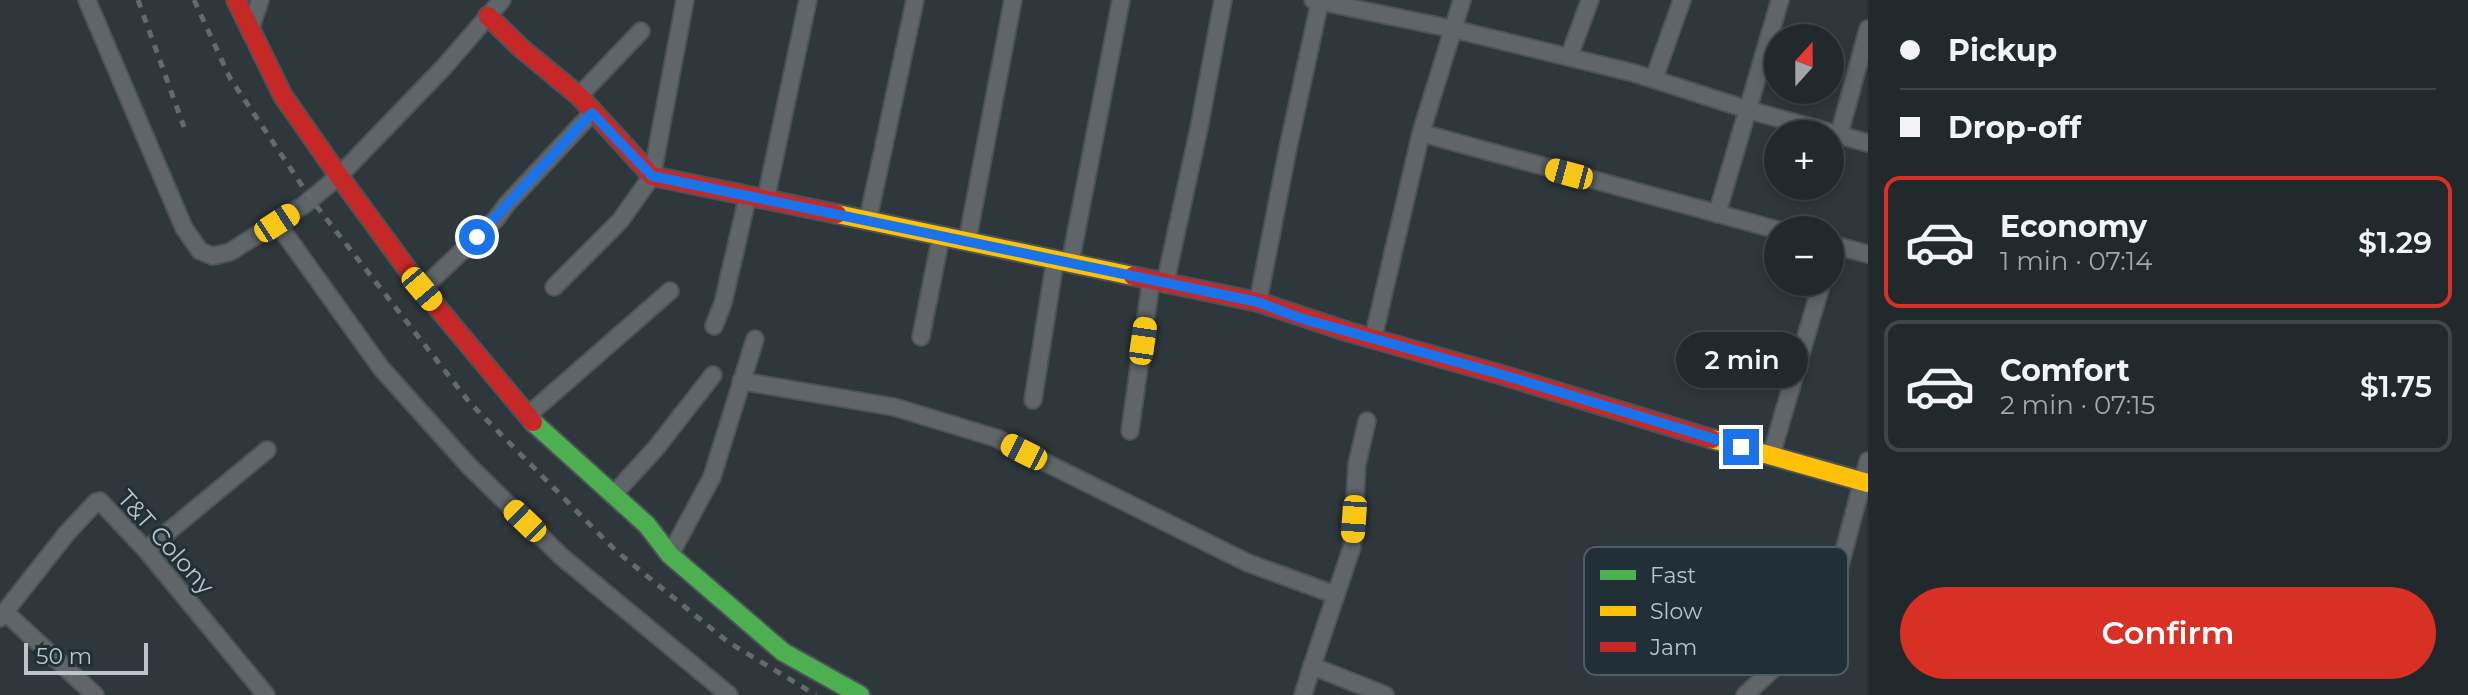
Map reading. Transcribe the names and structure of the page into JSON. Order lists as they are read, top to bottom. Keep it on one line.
{"streets":{"street":["T&T Colony"]},"legend":["Fast","Slow","Jam"],"scale_bar":"50 m","north":"top","page":{"banner":["Pickup","Drop-off"],"map_buttons":["+","−"],"list":[{"name":"Economy","note":"1 min · 07:14","value":"$1.29"},{"name":"Comfort","note":"2 min · 07:15","value":"$1.75"}],"bubble":"2 min","buttons":"Confirm","scale":"50 m"}}
